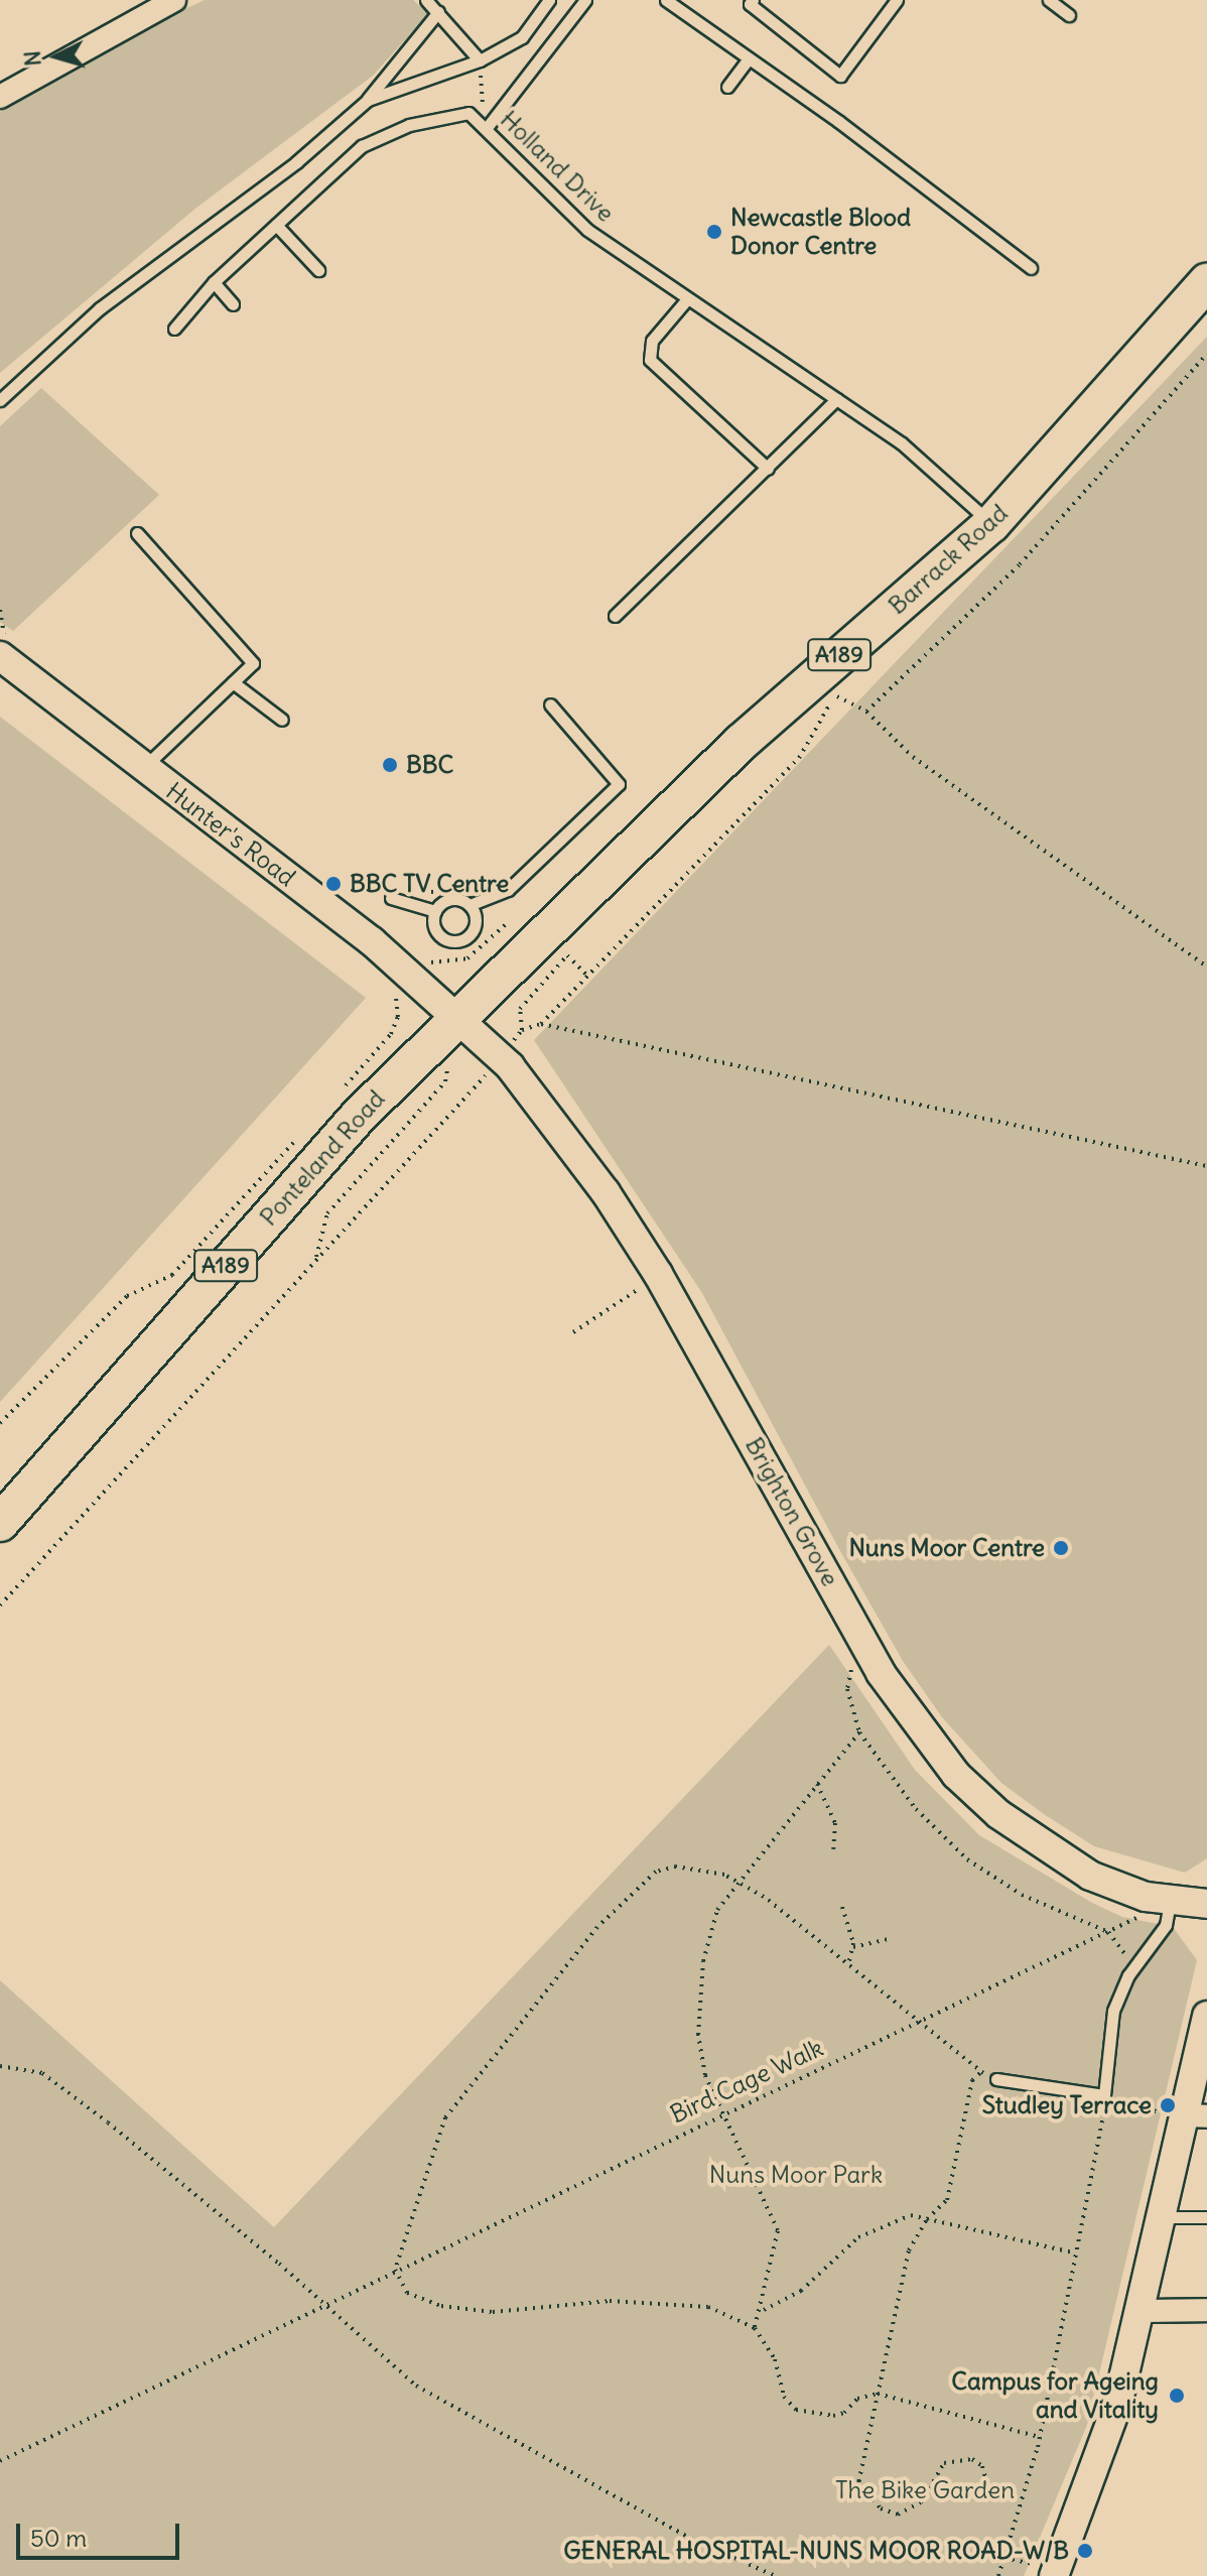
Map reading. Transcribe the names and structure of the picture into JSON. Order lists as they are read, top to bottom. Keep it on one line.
{"streets":{"main road":["Barrack Road","A189","Ponteland Road"],"street":["Hunter's Road","Brighton Grove"],"lane":["Holland Drive"],"path":["Bird Cage Walk"]},"crossings":[["Holland Drive","Barrack Road"],["Barrack Road","Hunter's Road"],["Barrack Road","Ponteland Road"],["Barrack Road","Brighton Grove"],["Hunter's Road","Ponteland Road"],["Hunter's Road","Brighton Grove"],["Ponteland Road","Brighton Grove"],["Brighton Grove","Bird Cage Walk"]],"parks":["Nuns Moor Park","The Bike Garden"],"places":["Newcastle Blood Donor Centre","BBC","BBC TV Centre","Nuns Moor Centre","Studley Terrace","Campus for Ageing and Vitality","GENERAL HOSPITAL-NUNS MOOR ROAD-W/B"],"scale_bar":"50 m","north":"left"}
